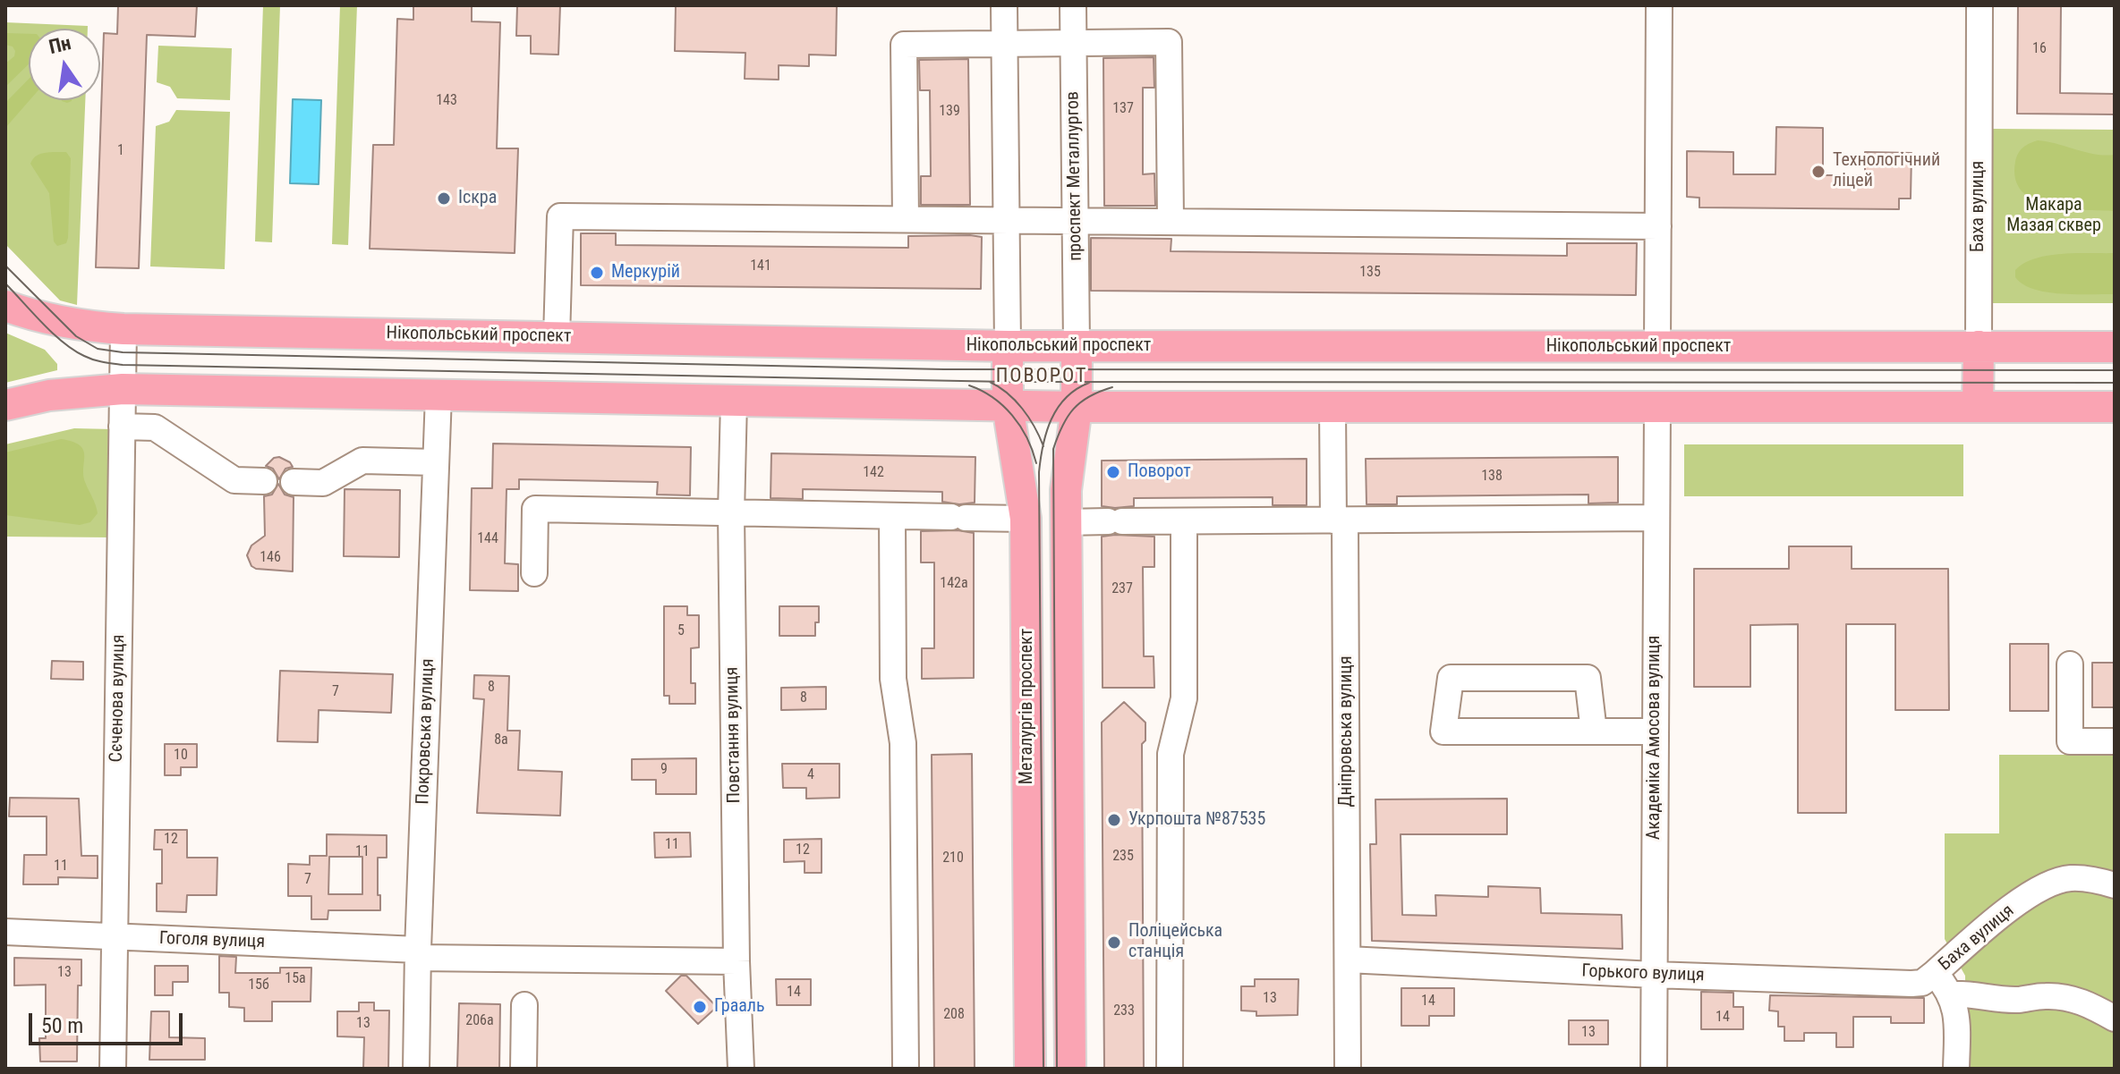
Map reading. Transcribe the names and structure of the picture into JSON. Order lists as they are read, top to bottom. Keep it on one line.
{"streets":{"main road":["Баха вулиця","Нікопольський проспект","Металургів проспект"],"street":["проспект Металлургов","Сєченова вулиця","Покровська вулиця","Дніпровська вулиця","Повстання вулиця","Академіка Амосова вулиця","Гоголя вулиця","Горького вулиця"]},"crossings":[["проспект Металлургов","Нікопольський проспект"],["Баха вулиця","Нікопольський проспект"],["Баха вулиця","Горького вулиця"],["Нікопольський проспект","Сєченова вулиця"],["Нікопольський проспект","Металургів проспект"],["Сєченова вулиця","Гоголя вулиця"],["Покровська вулиця","Гоголя вулиця"],["Дніпровська вулиця","Горького вулиця"],["Повстання вулиця","Гоголя вулиця"],["Академіка Амосова вулиця","Горького вулиця"]],"districts":["ПОВОРОТ"],"parks":["Макара Мазая сквер"],"places":["Технологічний ліцей","Іскра","Меркурій","Поворот","Укрпошта №87535","Поліцейська станція","Грааль"],"house_numbers":["16","143","137","139","1","141","135","142","138","144","146","142а","237","5","8","7","8","8а","10","9","4","12","11","12","11","235","210","11","7","13","15а","15б","14","13","14","233","208","14","206а","13","13"],"scale_bar":"50 m","north":"top"}
